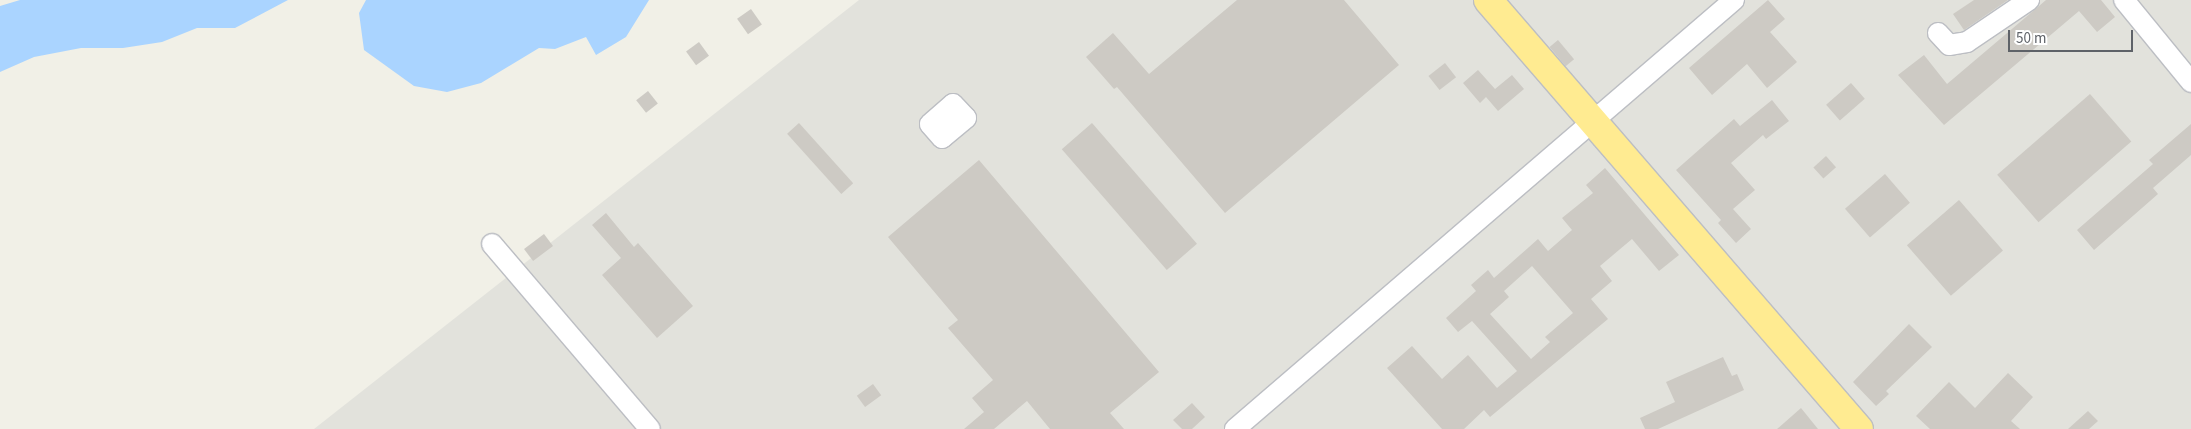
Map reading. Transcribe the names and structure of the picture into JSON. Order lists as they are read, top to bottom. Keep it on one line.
{"scale_bar":"50 m"}
